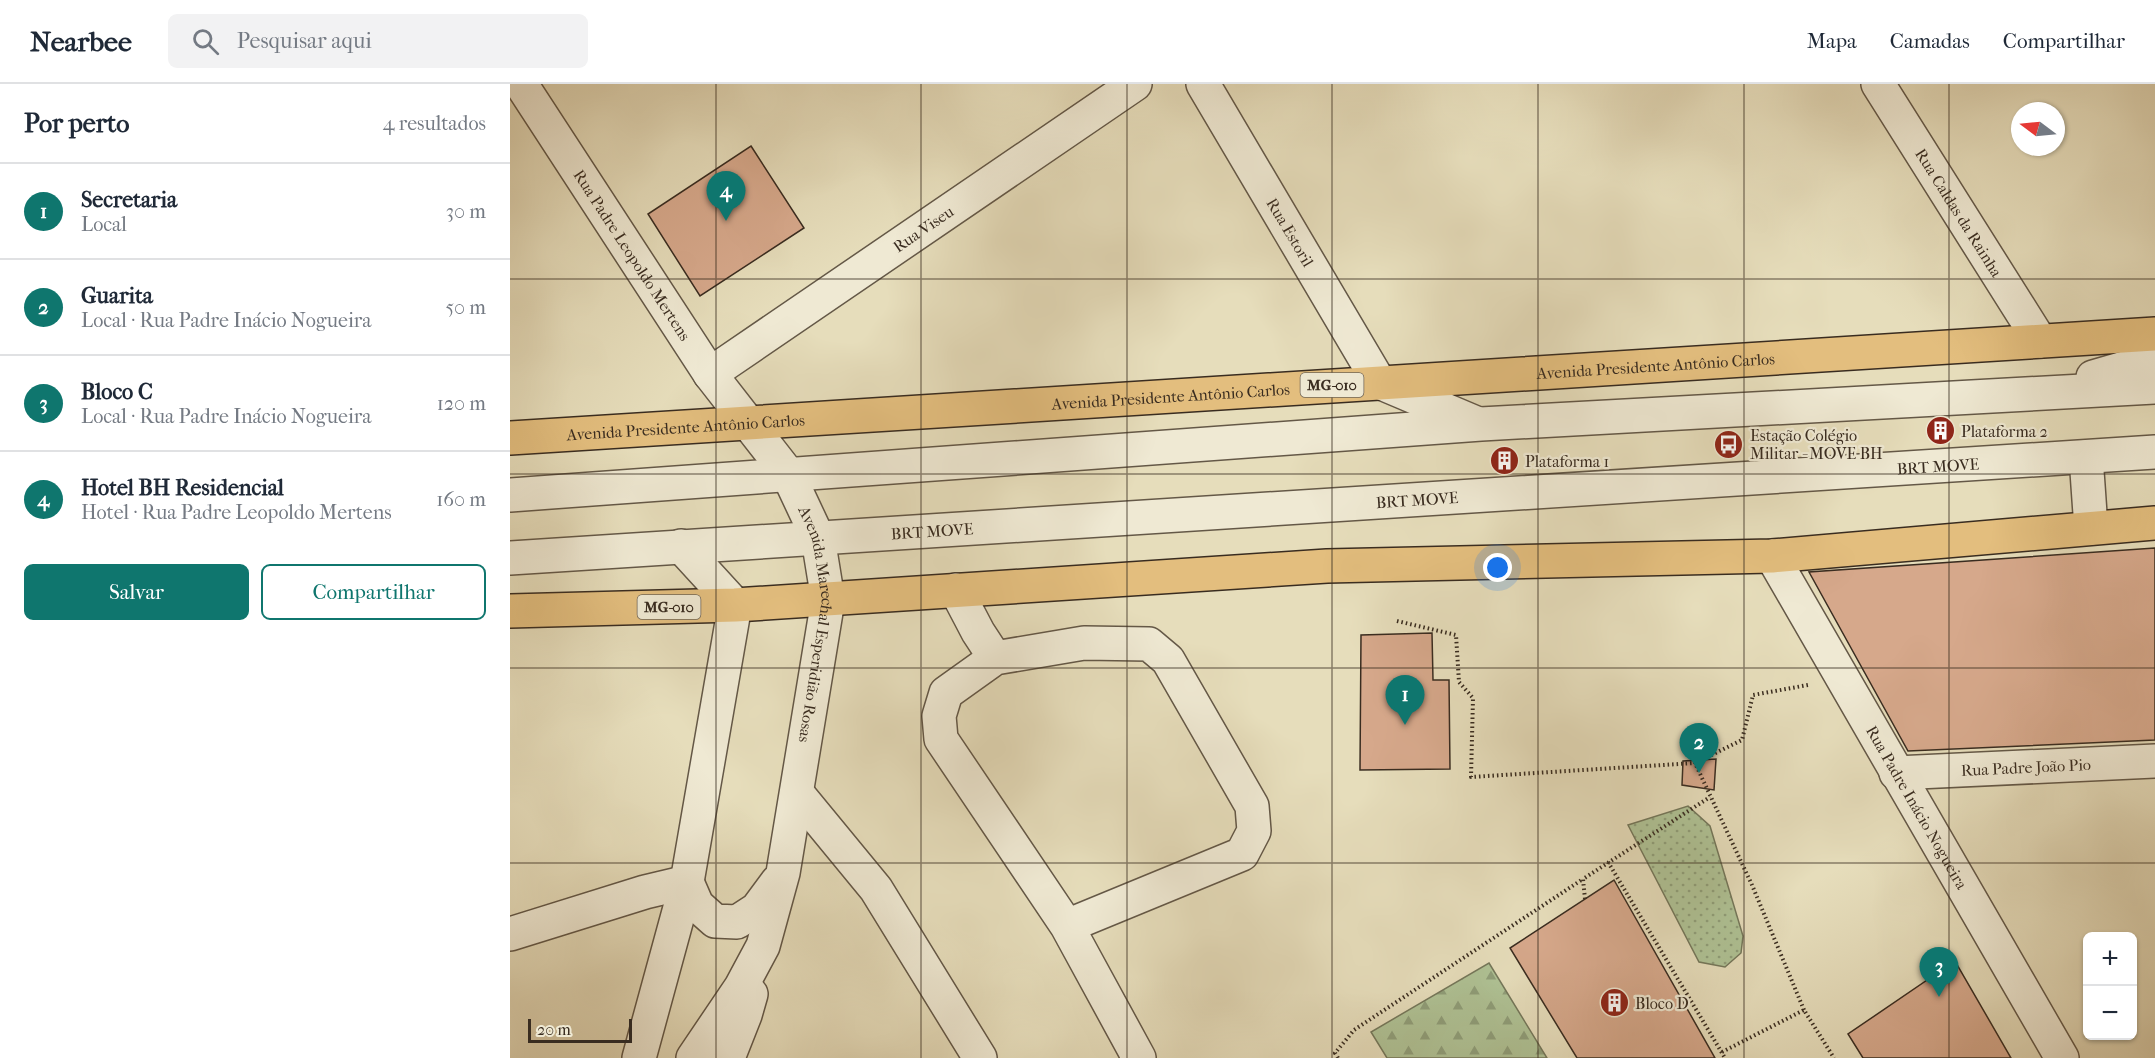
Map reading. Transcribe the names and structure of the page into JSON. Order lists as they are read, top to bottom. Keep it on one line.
{"streets":{"highway":["Avenida Presidente Antônio Carlos","MG-010"],"street":["Rua Caldas da Rainha","Rua Viseu","Rua Estoril","Rua Padre Leopoldo Mertens","BRT MOVE","Avenida Marechal Esperidião Rosas","Rua Padre João Pio","Rua Padre Inácio Nogueira"]},"crossings":[["Rua Caldas da Rainha","Avenida Presidente Antônio Carlos"],["Rua Viseu","Rua Padre Leopoldo Mertens"],["Rua Estoril","Avenida Presidente Antônio Carlos"],["Rua Padre Leopoldo Mertens","Avenida Presidente Antônio Carlos"],["Rua Padre Leopoldo Mertens","Avenida Marechal Esperidião Rosas"],["Avenida Presidente Antônio Carlos","Avenida Marechal Esperidião Rosas"],["MG-010","Avenida Marechal Esperidião Rosas"],["MG-010","Rua Padre Inácio Nogueira"],["BRT MOVE","Avenida Marechal Esperidião Rosas"],["Rua Padre João Pio","Rua Padre Inácio Nogueira"]],"places":{"building":["Plataforma 2","Plataforma 1","Bloco D"],"bus stop":["Estação Colégio Militar - MOVE BH"]},"scale_bar":"20 m","north":"left","page":{"header":"Nearbee","search":"Pesquisar aqui","nav":["Mapa","Camadas","Compartilhar"],"heading":["Por perto","4 resultados"],"list":[{"mark":"1","name":"Secretaria","note":"Local","value":"30 m"},{"mark":"2","name":"Guarita","note":"Local · Rua Padre Inácio Nogueira","value":"50 m"},{"mark":"3","name":"Bloco C","note":"Local · Rua Padre Inácio Nogueira","value":"120 m"},{"mark":"4","name":"Hotel BH Residencial","note":"Hotel · Rua Padre Leopoldo Mertens","value":"160 m"}],"pins":["4","1","2","3"],"buttons":["Salvar","Compartilhar"],"map_buttons":["+","−"],"scale":"20 m"}}
